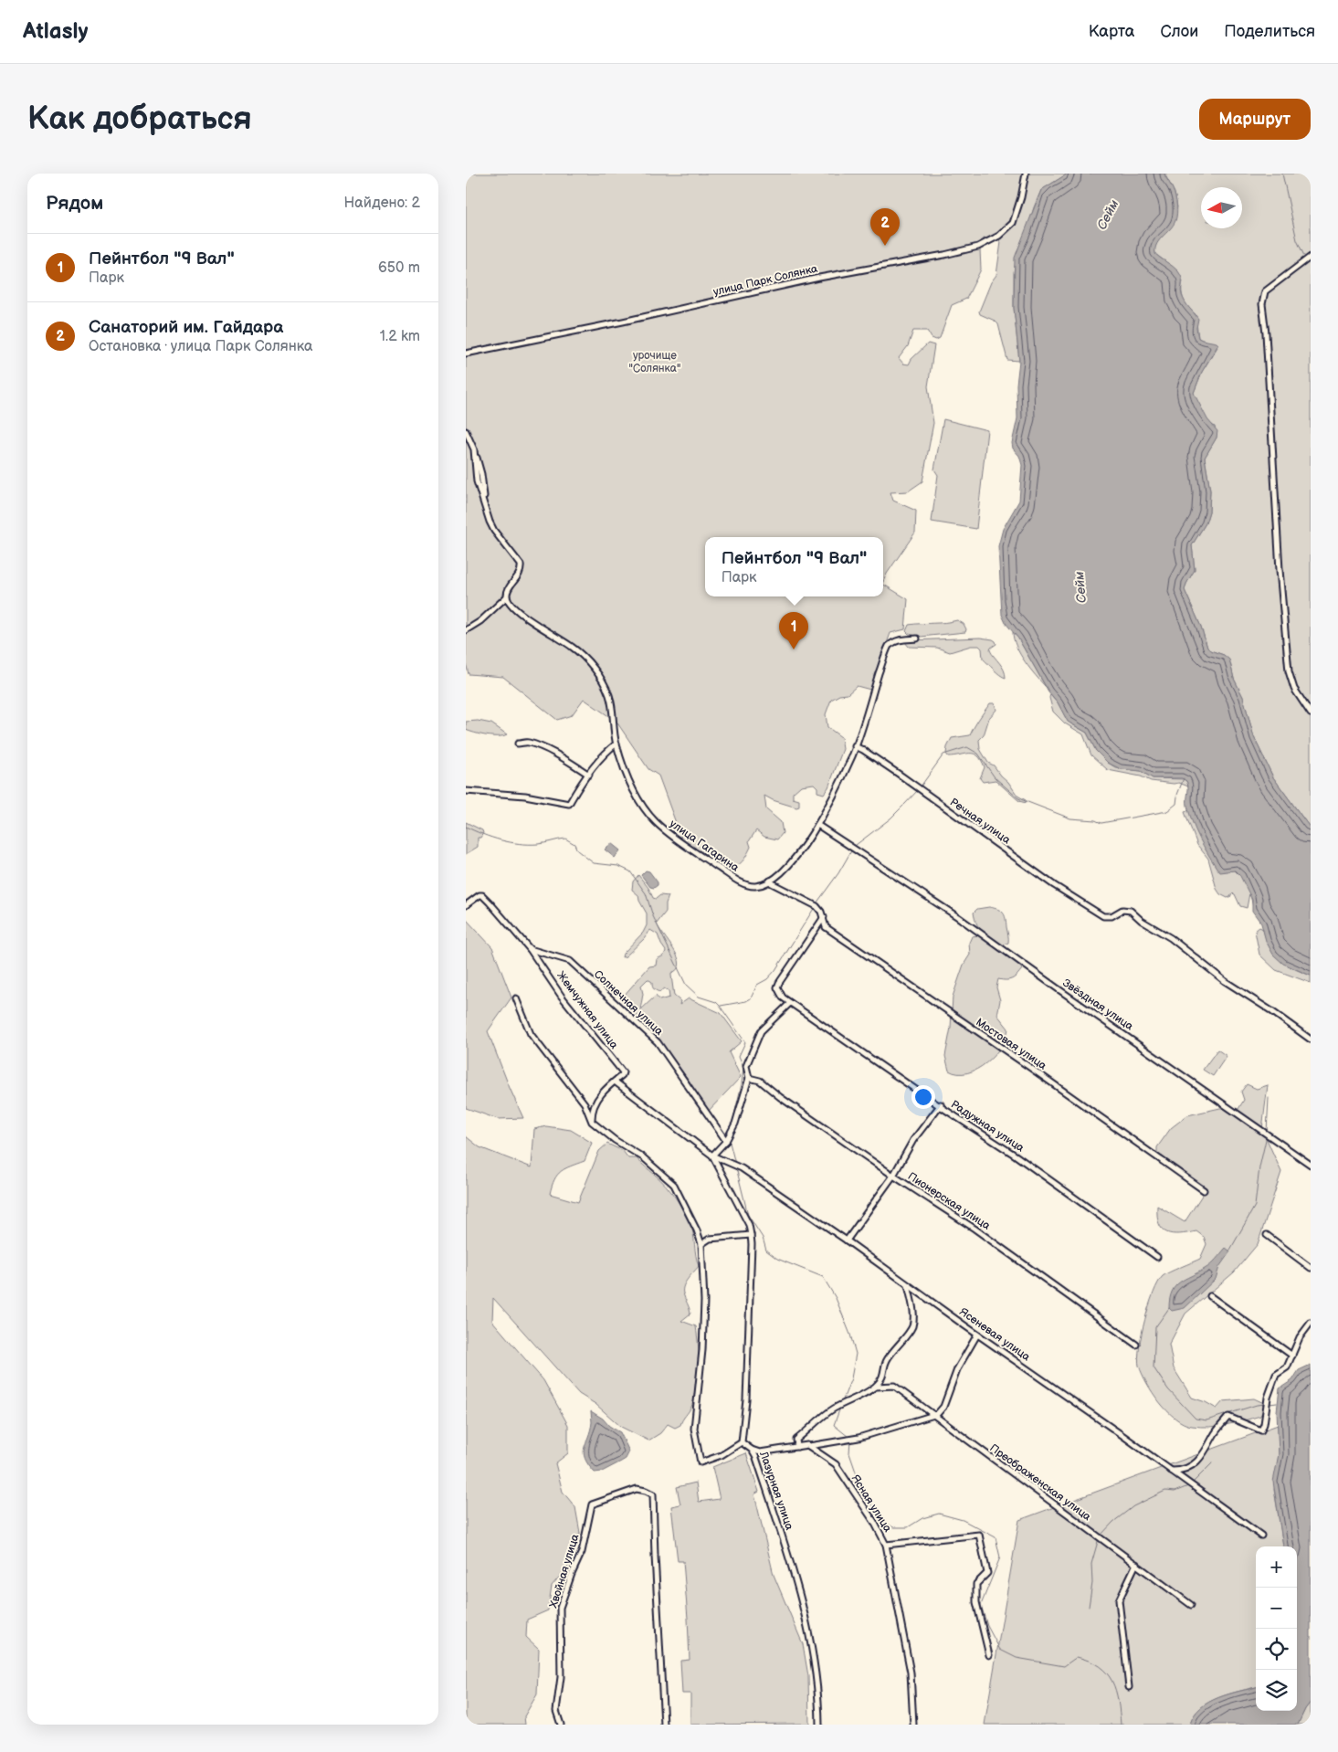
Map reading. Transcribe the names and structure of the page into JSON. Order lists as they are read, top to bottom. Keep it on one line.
{"streets":{"street":["улица Парк Солянка","Речная улица","улица Гагарина","Солнечная улица","Звёздная улица","Жемчужная улица","Мостовая улица","Радужная улица","Пионерская улица","Ясеневая улица","Преображенская улица","Лазурная улица","Ясная улица","Хвойная улица"]},"crossings":[["Речная улица","улица Гагарина"],["улица Гагарина","Звёздная улица"],["улица Гагарина","Мостовая улица"],["Солнечная улица","Жемчужная улица"],["Мостовая улица","Радужная улица"]],"water":["Сейм"],"parks":["урочище \"Солянка\""],"north":"left","page":{"header":"Atlasly","nav":["Карта","Слои","Поделиться"],"buttons":"Маршрут","title":"Как добраться","heading":["Рядом","Найдено: 2"],"pins":["2","1"],"list":[{"mark":"1","name":"Пейнтбол \"9 Вал\"","note":"Парк","value":"650 m"},{"mark":"2","name":"Санаторий им. Гайдара","note":"Остановка · улица Парк Солянка","value":"1.2 km"}],"popup":["Пейнтбол \"9 Вал\"","Парк"],"map_buttons":["+","−"]}}
